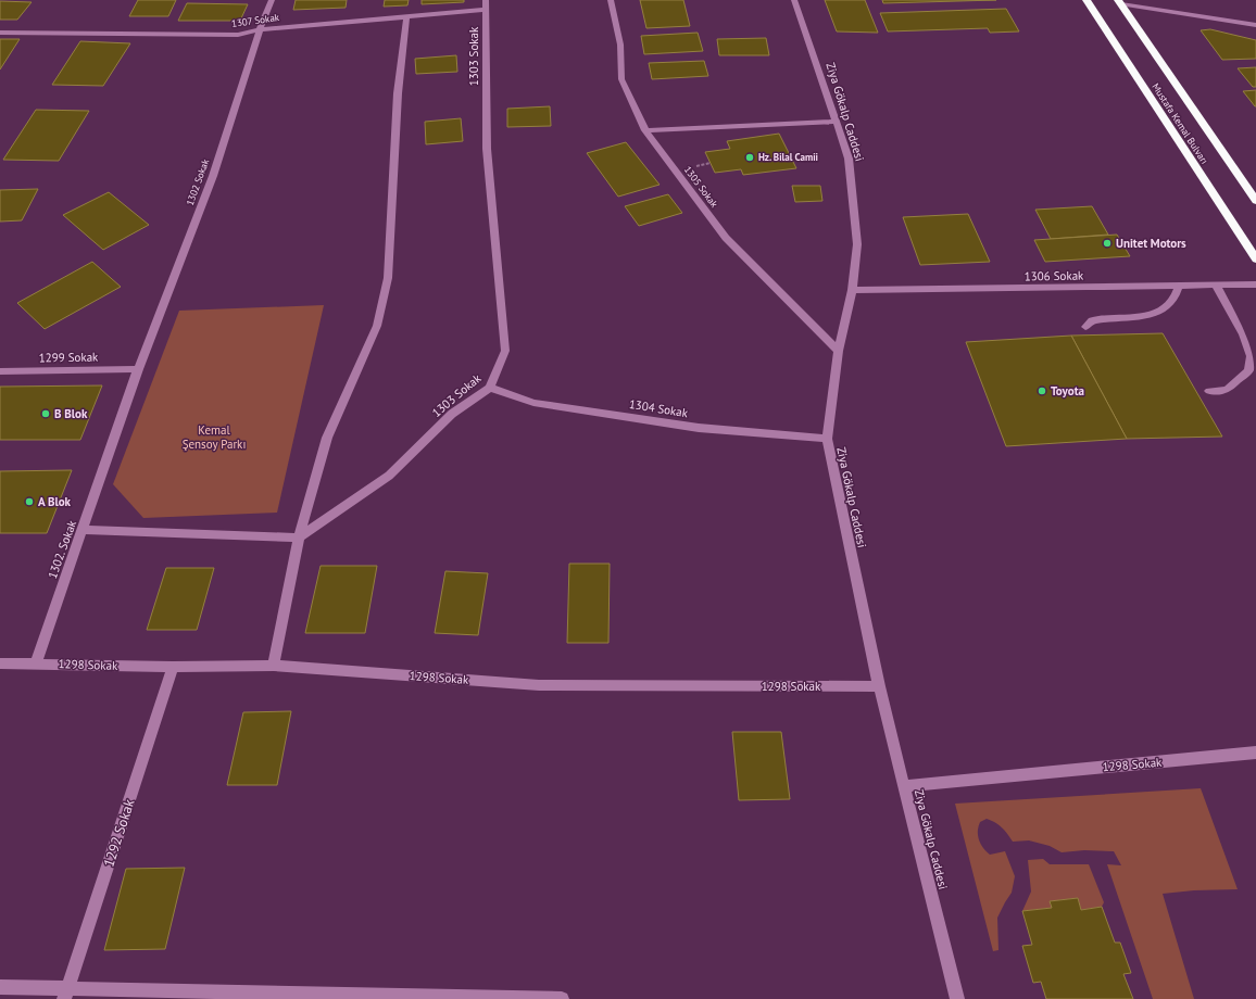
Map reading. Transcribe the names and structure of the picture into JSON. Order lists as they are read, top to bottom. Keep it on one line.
{"streets":{"highway":["Mustafa Kemal Bulvarı"],"street":["1307 Sokak","1303 Sokak","Ziya Gökalp Caddesi","1302 Sokak","1305 Sokak","1306 Sokak","1299 Sokak","1304 Sokak","1302. Sokak","1298 Sokak","1292 Sokak"]},"crossings":[["1307 Sokak","1303 Sokak"],["1307 Sokak","1302 Sokak"],["1303 Sokak","1304 Sokak"],["Ziya Gökalp Caddesi","1305 Sokak"],["Ziya Gökalp Caddesi","1306 Sokak"],["Ziya Gökalp Caddesi","1304 Sokak"],["Ziya Gökalp Caddesi","1298 Sokak"],["1302 Sokak","1299 Sokak"],["1302 Sokak","1302. Sokak"],["1299 Sokak","1302. Sokak"],["1302. Sokak","1298 Sokak"],["1298 Sokak","1292 Sokak"]],"parks":["Kemal Şensoy Parkı"],"places":["Hz. Bilal Camii","Unitet Motors","Toyota","B Blok","A Blok"]}
